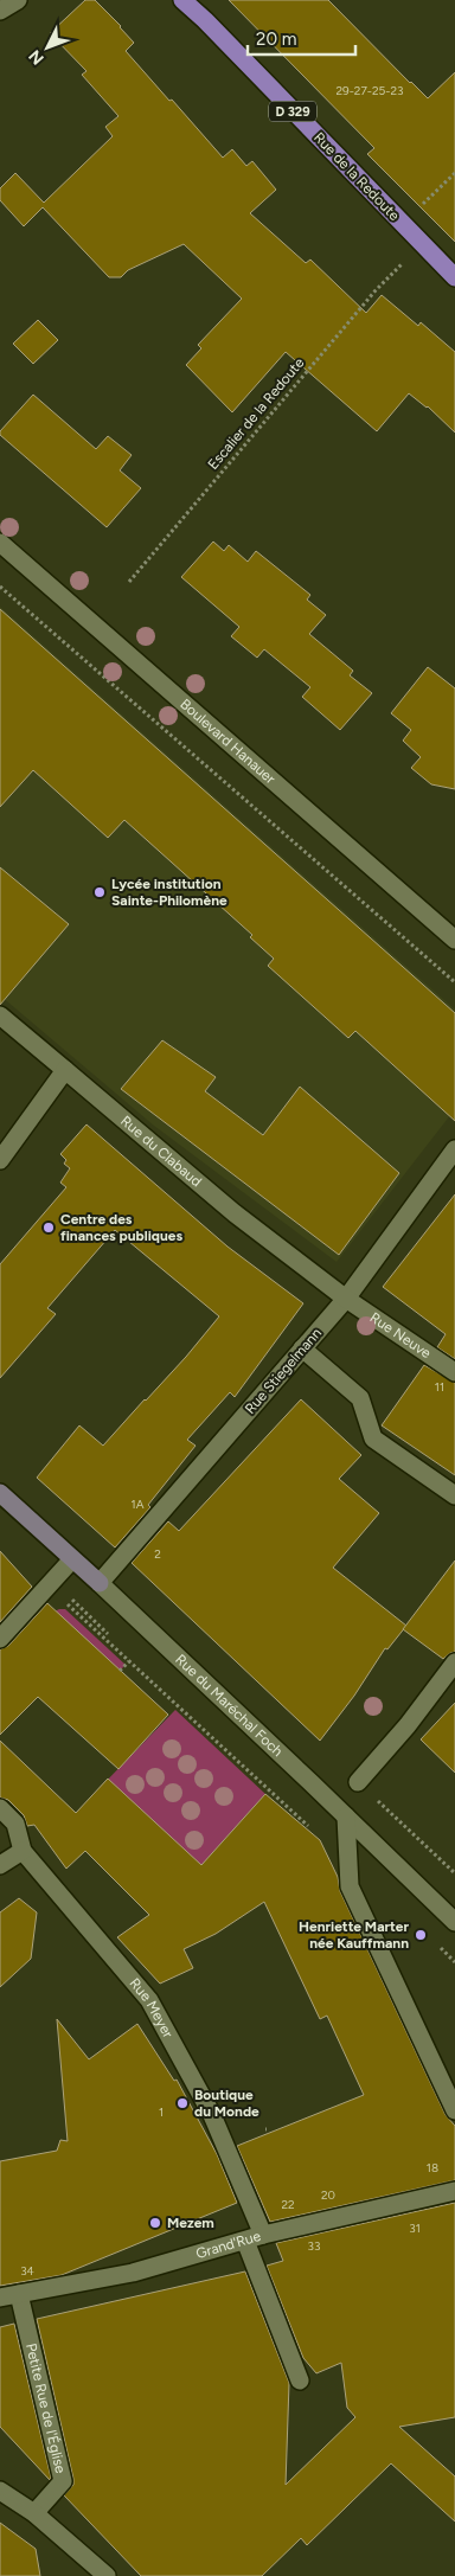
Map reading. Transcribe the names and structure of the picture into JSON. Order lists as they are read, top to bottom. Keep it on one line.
{"streets":{"main road":["D 329","Rue de la Redoute"],"street":["Boulevard Hanauer","Rue du Clabaud","Rue Neuve","Rue Stiegelmann","Rue du Maréchal Foch","Rue Meyer","Grand'Rue","Petite Rue de l'Église"],"path":["Escalier de la Redoute"]},"crossings":[["Rue du Clabaud","Rue Neuve"],["Rue du Clabaud","Rue Stiegelmann"],["Rue Neuve","Rue Stiegelmann"],["Rue Stiegelmann","Rue du Maréchal Foch"],["Rue Meyer","Grand'Rue"],["Grand'Rue","Petite Rue de l'Église"]],"places":["Lycée institution Sainte-Philomène","Centre des finances publiques","Henriette Marter née Kauffmann","Boutique du Monde","Mezem"],"house_numbers":["29-27-25-23","11","1A","2","1","18","20","22","31","33","34"],"scale_bar":"20 m","north":"bottom left"}
